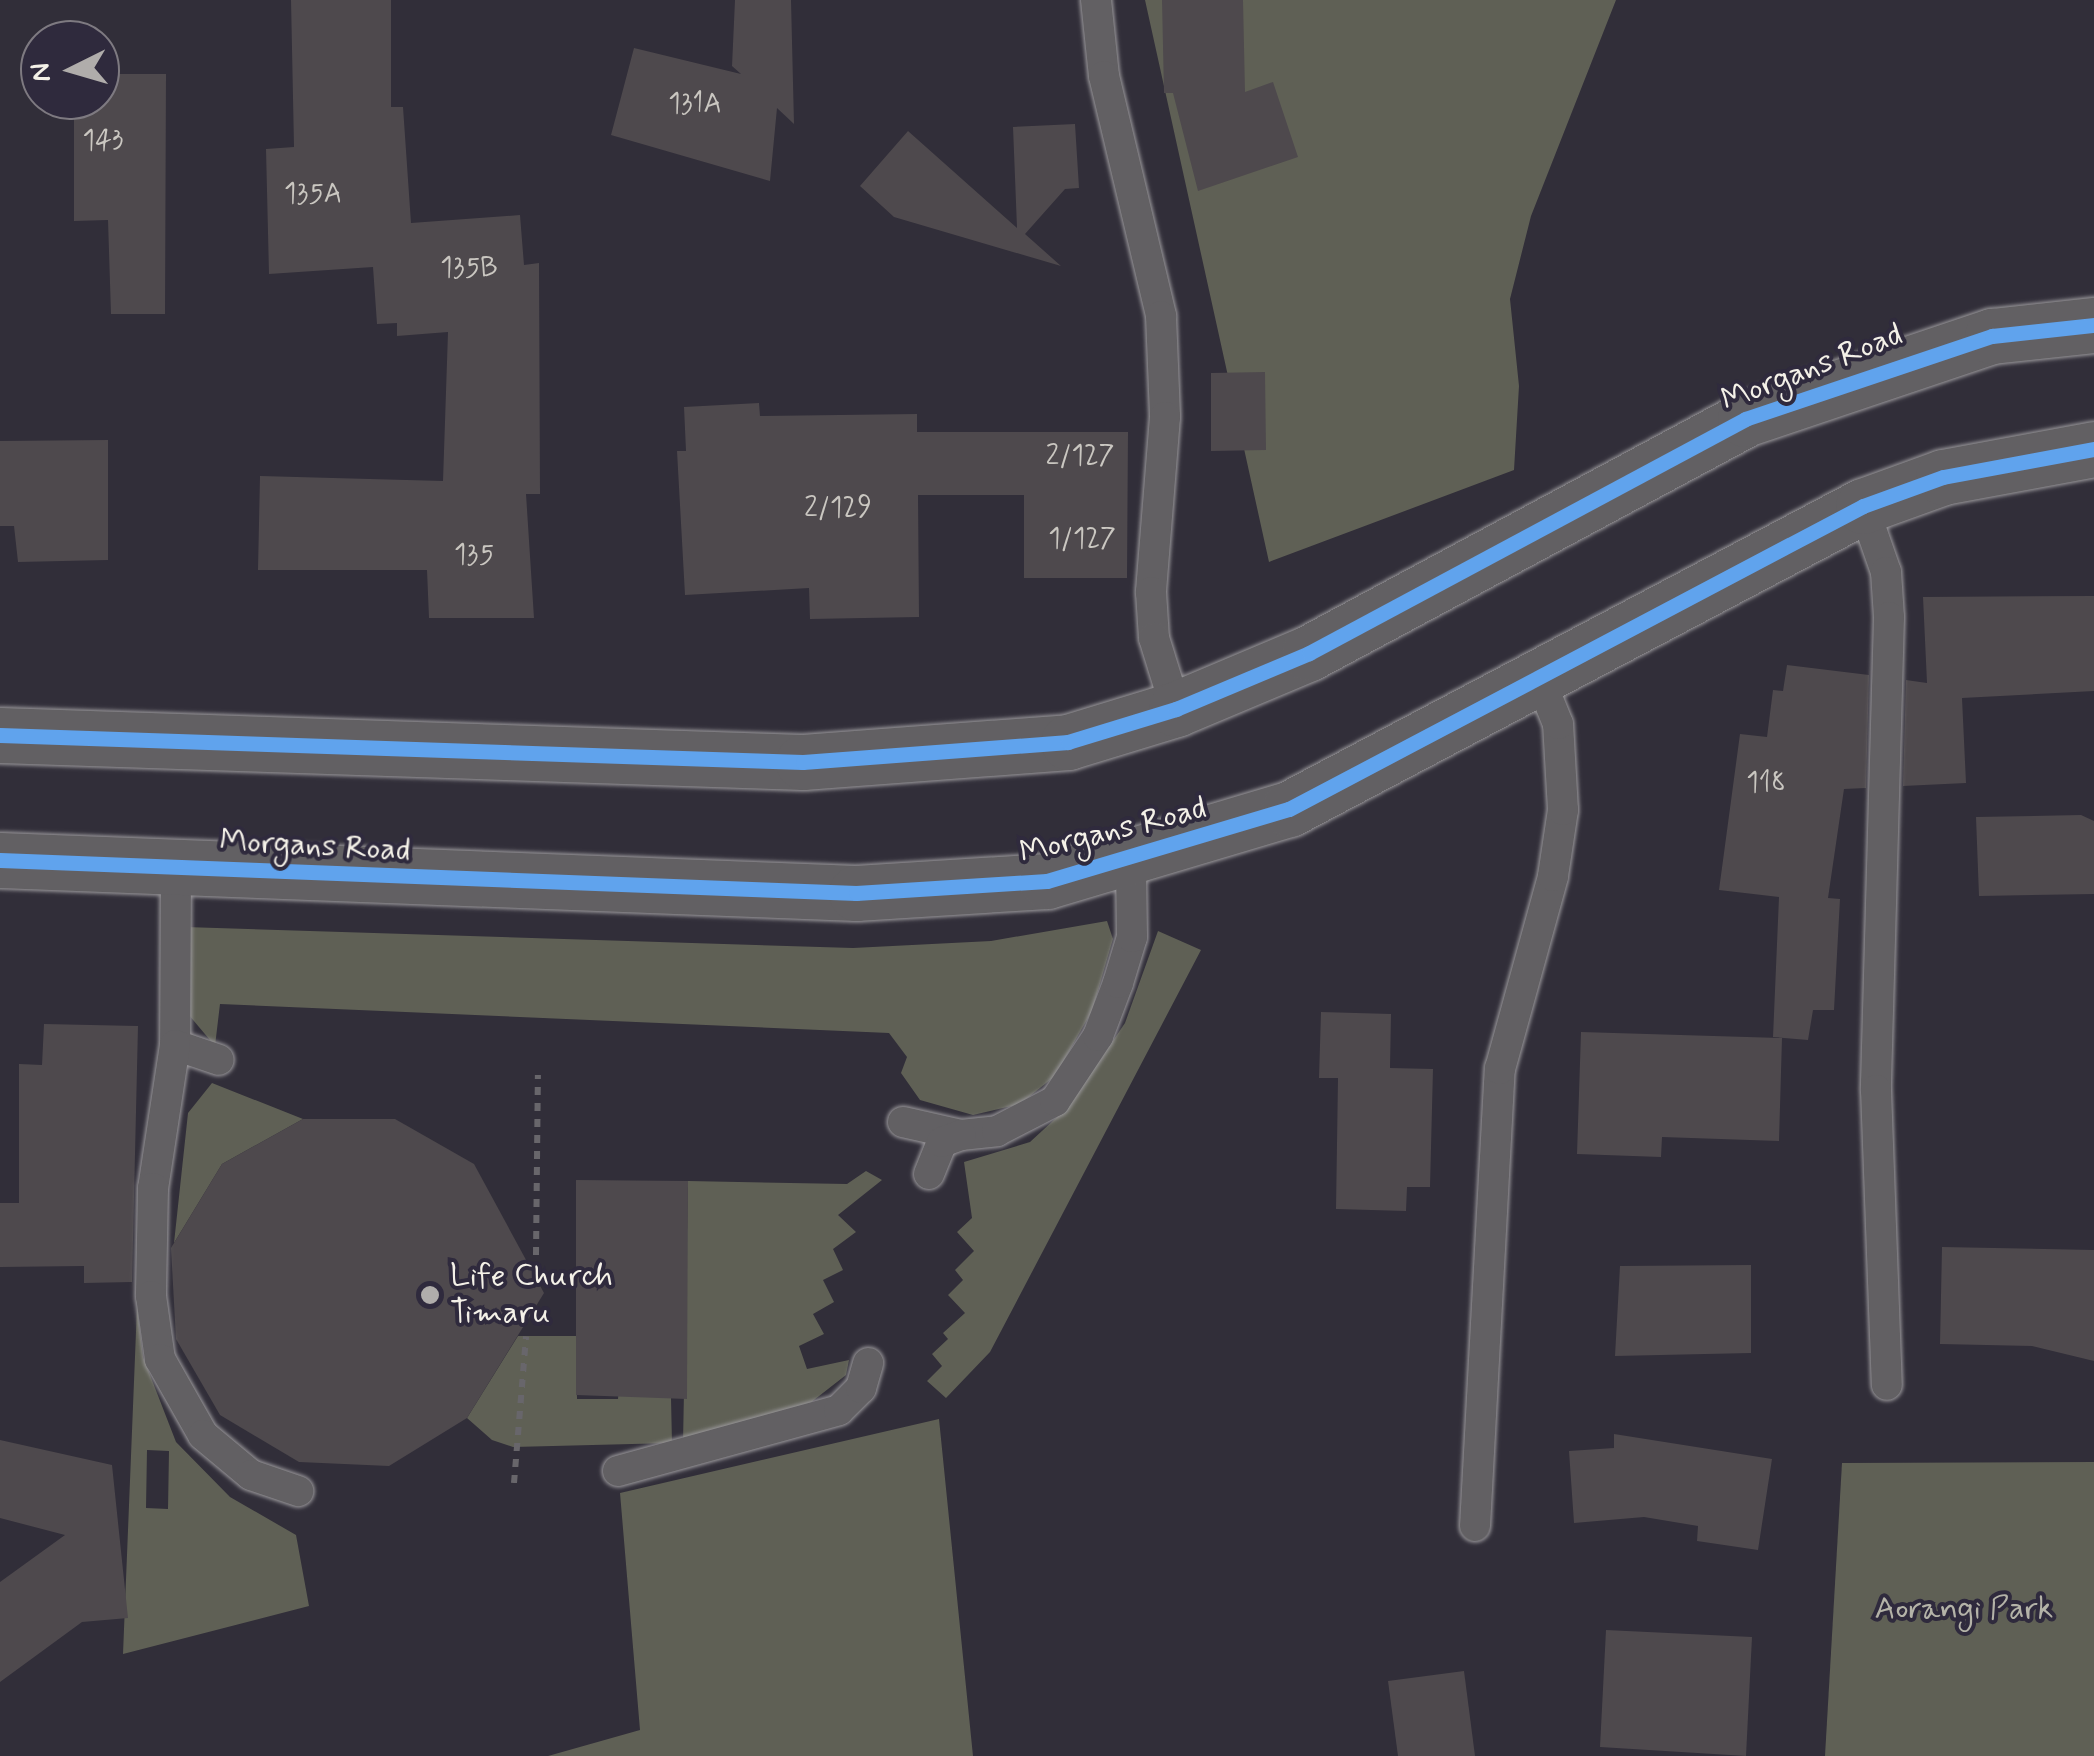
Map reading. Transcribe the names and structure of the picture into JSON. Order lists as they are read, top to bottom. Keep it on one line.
{"streets":{"street":["Morgans Road"]},"parks":["Aorangi Park"],"places":["Life Church Timaru"],"house_numbers":["131A","143","135A","135B","2/127","2/129","1/127","135","118"],"north":"left"}
